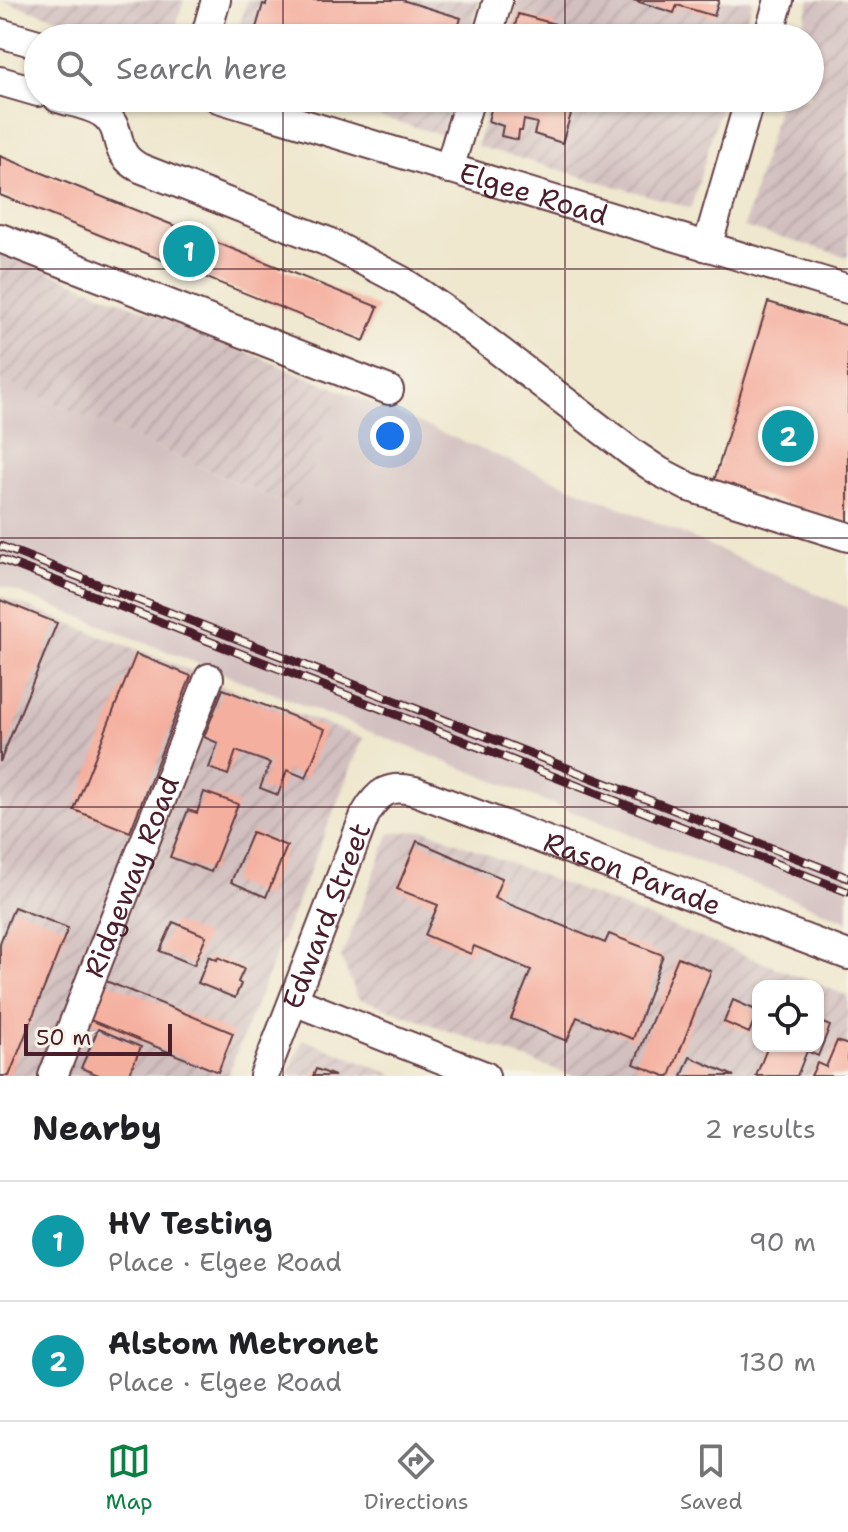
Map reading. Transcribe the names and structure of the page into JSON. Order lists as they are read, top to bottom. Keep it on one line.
{"streets":{"street":["Elgee Road","Rason Parade","Ridgeway Road","Edward Street"]},"crossings":[["Rason Parade","Edward Street"]],"scale_bar":"50 m","page":{"search":"Search here","pins":["1","2"],"scale":"50 m","heading":["Nearby","2 results"],"list":[{"mark":"1","name":"HV Testing","note":"Place · Elgee Road","value":"90 m"},{"mark":"2","name":"Alstom Metronet","note":"Place · Elgee Road","value":"130 m"}],"nav":["Map","Directions","Saved"]}}
